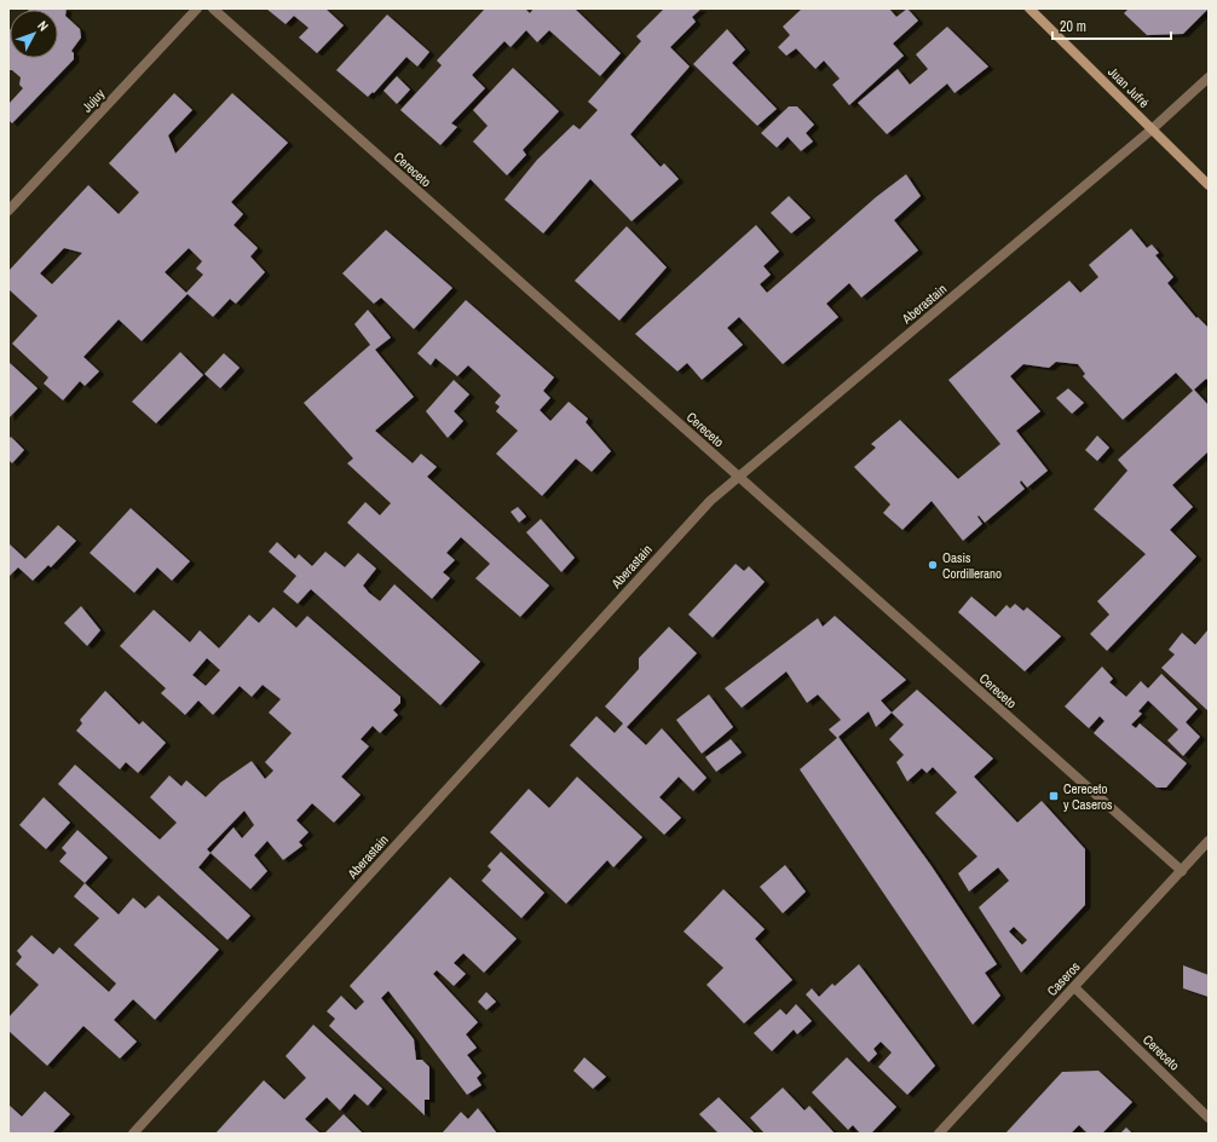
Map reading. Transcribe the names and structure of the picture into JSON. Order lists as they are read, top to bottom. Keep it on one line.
{"streets":{"street":["Juan Jufré","Jujuy","Cereceto","Aberastain","Caseros"]},"crossings":[["Juan Jufré","Aberastain"],["Cereceto","Aberastain"],["Cereceto","Caseros"]],"places":{"other":["Oasis Cordillerano"],"transit":["Cereceto y Caseros"]},"scale_bar":"20 m","north":"top right"}
